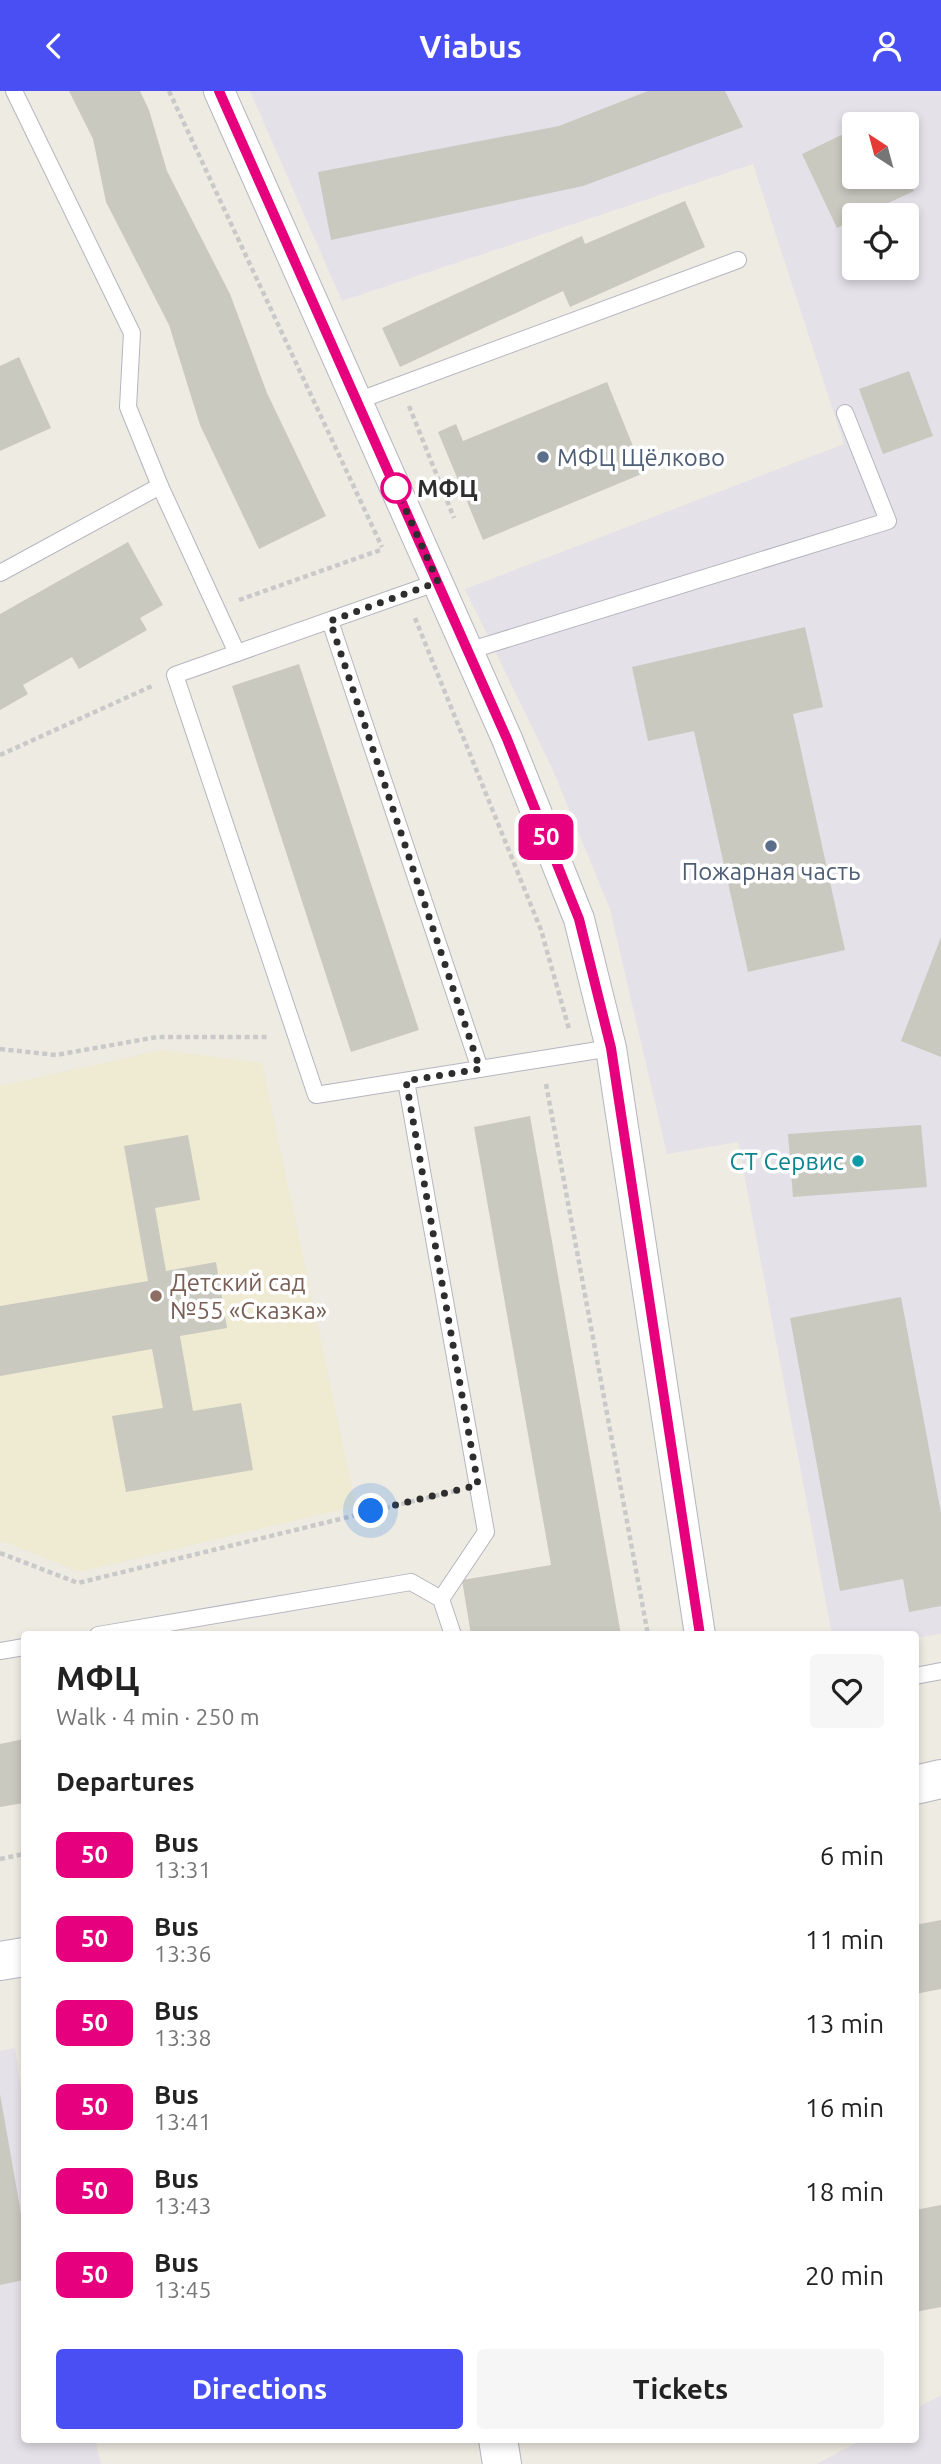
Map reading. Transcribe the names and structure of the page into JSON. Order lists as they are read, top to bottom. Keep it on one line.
{"places":["МФЦ Щёлково","МФЦ","Пожарная часть","СТ Сервис","Детский сад №55 «Сказка»"],"lines":["bus line 50"],"north":"top left","page":{"header":"Viabus","on_map":"50","heading":[["МФЦ","Walk · 4 min · 250 m"],"Departures"],"list":[{"mark":"50","name":"Bus","note":"13:31","value":"6 min"},{"mark":"50","name":"Bus","note":"13:36","value":"11 min"},{"mark":"50","name":"Bus","note":"13:38","value":"13 min"},{"mark":"50","name":"Bus","note":"13:41","value":"16 min"},{"mark":"50","name":"Bus","note":"13:43","value":"18 min"},{"mark":"50","name":"Bus","note":"13:45","value":"20 min"}],"buttons":["Directions","Tickets"]}}
